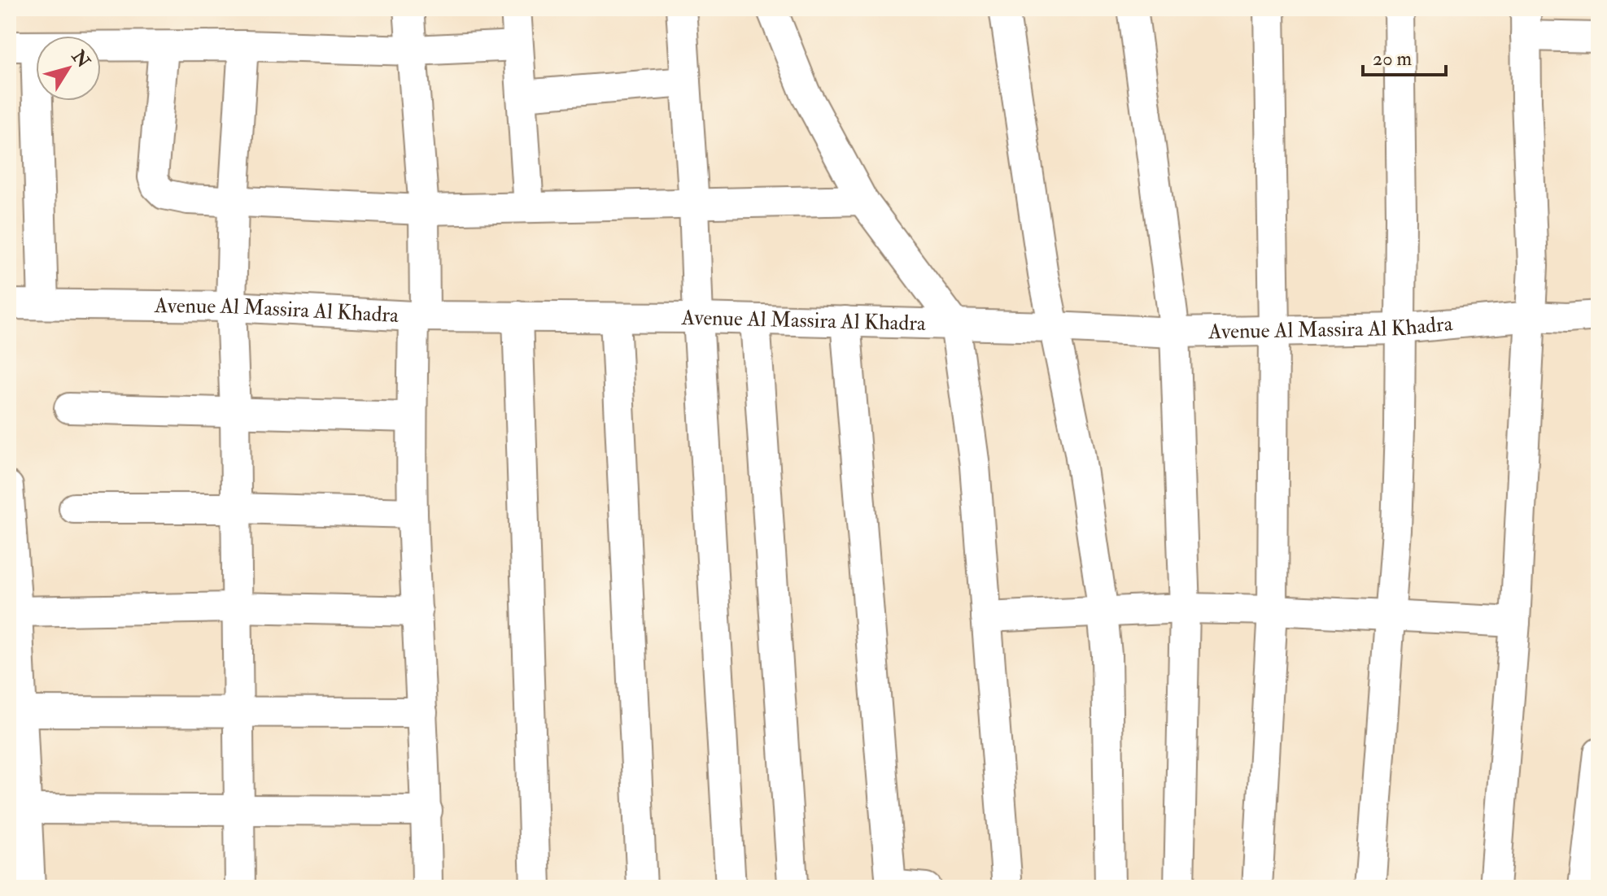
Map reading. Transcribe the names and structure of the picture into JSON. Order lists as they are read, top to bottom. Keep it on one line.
{"streets":{"street":["Avenue Al Massira Al Khadra"]},"scale_bar":"20 m","north":"top right"}
